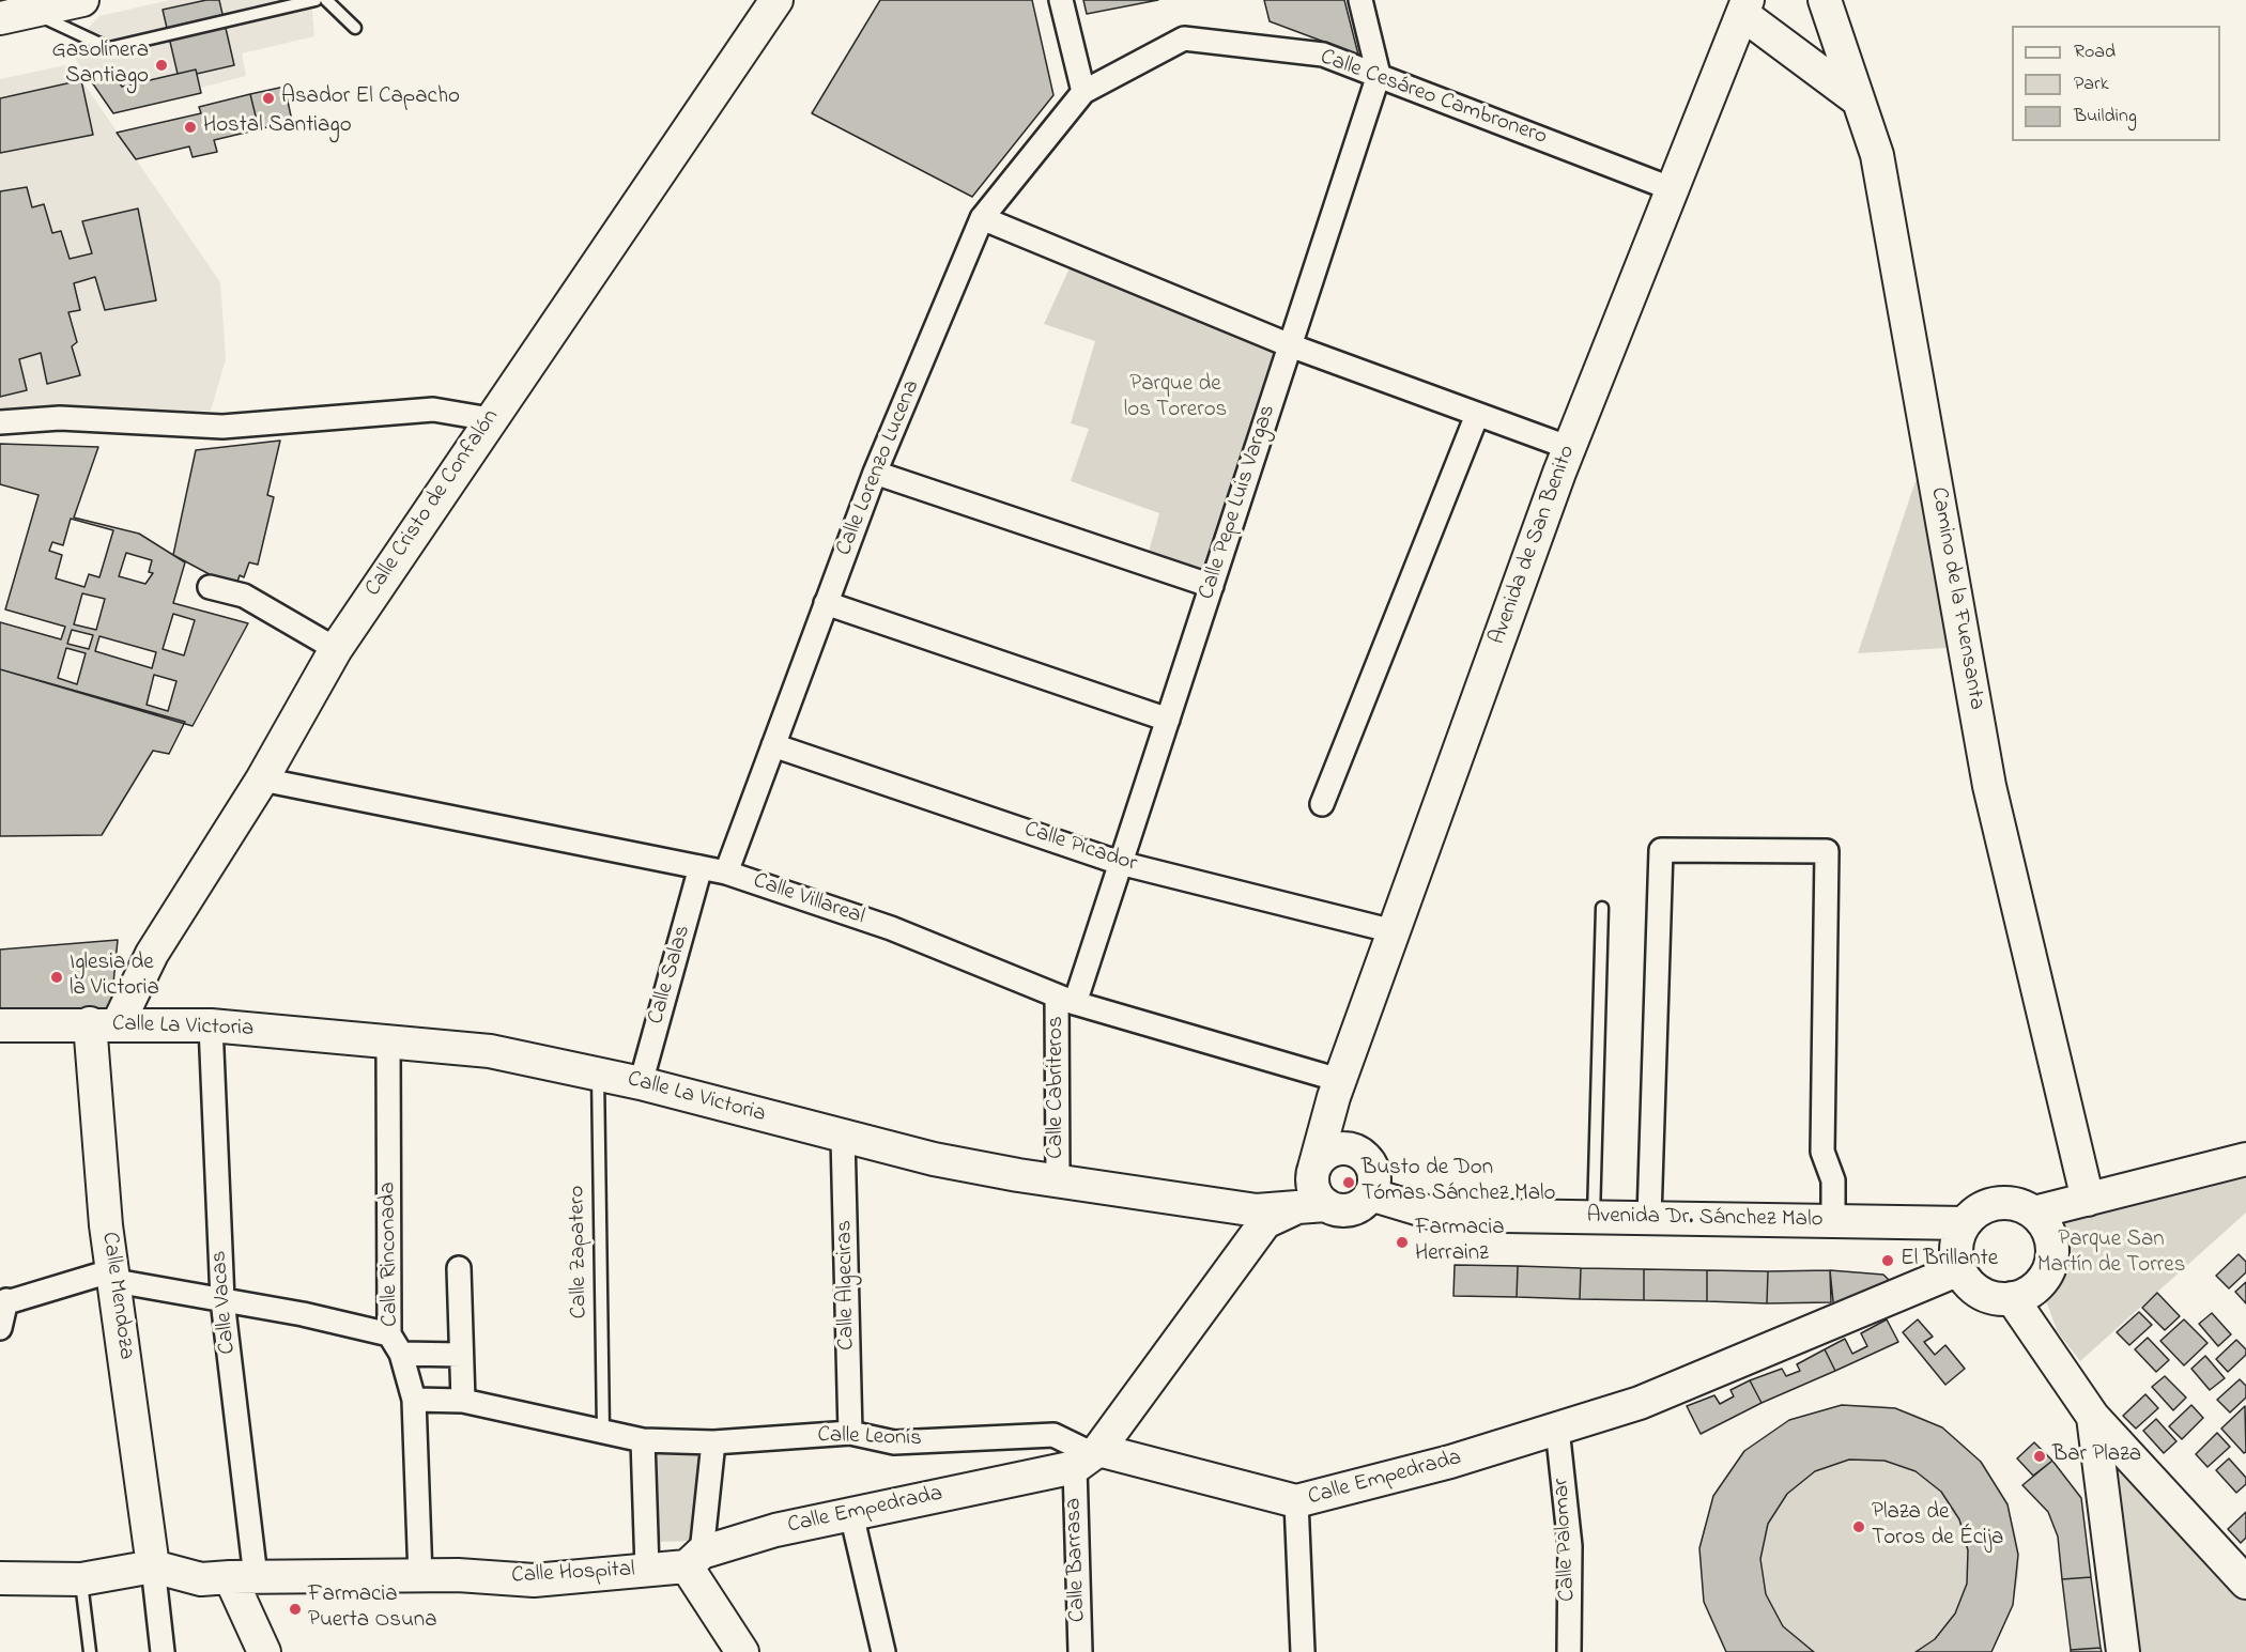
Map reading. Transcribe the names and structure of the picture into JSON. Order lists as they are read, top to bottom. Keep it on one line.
{"streets":{"street":["Calle Cesáreo Cambronero","Calle Lorenzo Lucena","Calle Pepe Luis Vargas","Calle Cristo de Confalón","Avenida de San Benito","Camino de la Fuensanta","Calle Picador","Calle Villareal","Calle Salas","Calle La Victoria","Calle Cabriteros","Avenida Dr. Sánchez Malo","Calle Rinconada","Calle Algeciras","Calle Mendoza","Calle Vacas","Calle Leonís","Calle Empedrada","Calle Palomar","Calle Barrasa","Calle Hospital"],"lane":["Calle Zapatero"]},"crossings":[["Calle Cesáreo Cambronero","Calle Lorenzo Lucena"],["Calle Cesáreo Cambronero","Calle Pepe Luis Vargas"],["Calle Cesáreo Cambronero","Avenida de San Benito"],["Calle Lorenzo Lucena","Calle Picador"],["Calle Lorenzo Lucena","Calle Villareal"],["Calle Pepe Luis Vargas","Calle Picador"],["Calle Pepe Luis Vargas","Calle Villareal"],["Calle Pepe Luis Vargas","Calle Cabriteros"],["Calle Cristo de Confalón","Calle Villareal"],["Calle Cristo de Confalón","Calle La Victoria"],["Calle Cristo de Confalón","Calle Mendoza"],["Avenida de San Benito","Calle Picador"],["Avenida de San Benito","Calle Villareal"],["Avenida de San Benito","Calle La Victoria"],["Avenida de San Benito","Avenida Dr. Sánchez Malo"],["Calle Villareal","Calle Salas"],["Calle Villareal","Calle Cabriteros"],["Calle Salas","Calle La Victoria"],["Calle La Victoria","Calle Cabriteros"],["Calle La Victoria","Avenida Dr. Sánchez Malo"],["Calle La Victoria","Calle Zapatero"],["Calle La Victoria","Calle Rinconada"],["Calle La Victoria","Calle Algeciras"],["Calle La Victoria","Calle Mendoza"],["Calle La Victoria","Calle Vacas"],["Avenida Dr. Sánchez Malo","Calle Empedrada"],["Calle Zapatero","Calle Leonís"],["Calle Rinconada","Calle Leonís"],["Calle Rinconada","Calle Hospital"],["Calle Algeciras","Calle Leonís"],["Calle Mendoza","Calle Hospital"],["Calle Vacas","Calle Hospital"],["Calle Leonís","Calle Empedrada"],["Calle Leonís","Calle Barrasa"],["Calle Empedrada","Calle Palomar"],["Calle Empedrada","Calle Barrasa"],["Calle Empedrada","Calle Hospital"]],"parks":["Parque de los Toreros","Parque San Martín de Torres"],"places":["Gasolinera Santiago","Asador El Capacho","Hostal Santiago","Iglesia de la Victoria","Busto de Don Tómas Sánchez Malo","Farmacia Herrainz","El Brillante","Bar Plaza","Plaza de Toros de Écija","Farmacia Puerta Osuna"],"legend":["Road","Park","Building"]}
